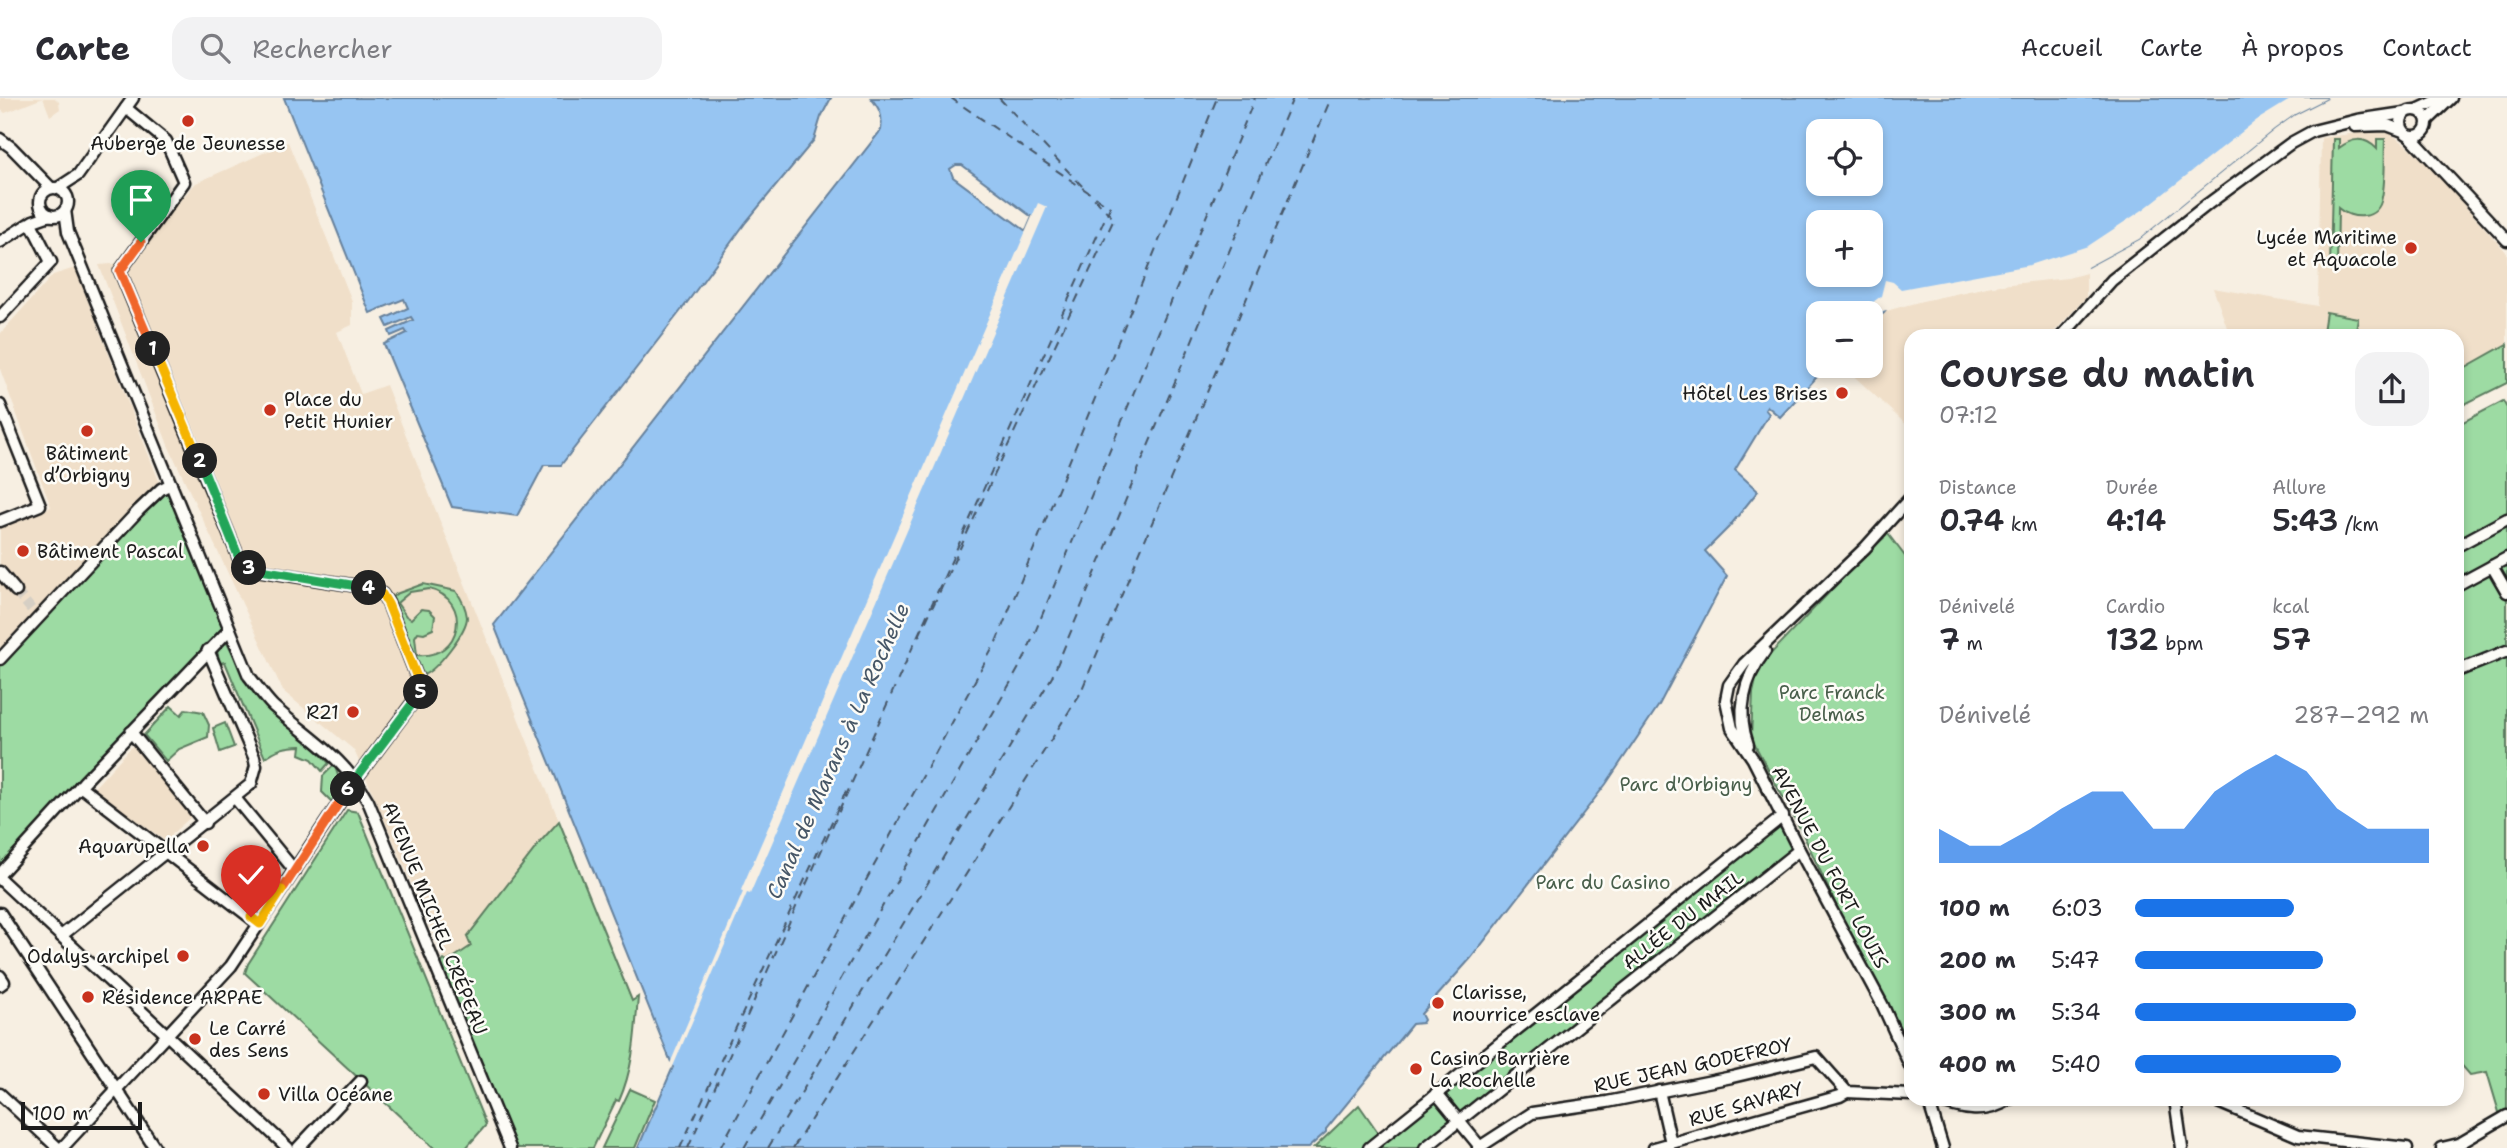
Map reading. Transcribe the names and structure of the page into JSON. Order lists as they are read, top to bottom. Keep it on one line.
{"streets":{"street":["AVENUE DU FORT LOUIS","AVENUE MICHEL CRÉPEAU","ALLÉE DU MAIL","RUE JEAN GODEFROY","RUE SAVARY"]},"crossings":[["AVENUE DU FORT LOUIS","ALLÉE DU MAIL"],["RUE JEAN GODEFROY","RUE SAVARY"]],"water":["Canal de Marans à La Rochelle"],"parks":["Parc Franck Delmas","Parc d'Orbigny","Parc du Casino"],"places":["Auberge de Jeunesse","Lycée Maritime et Aquacole","Hôtel Les Brises","Place du Petit Hunier","Bâtiment d’Orbigny","Bâtiment Pascal","R21","Aquarupella","Odalys archipel","Résidence ARPAE","Clarisse, nourrice esclave","Le Carré des Sens","Casino Barrière La Rochelle","Villa Océane"],"scale_bar":"100 m","page":{"header":"Carte","search":"Rechercher","nav":["Accueil","Carte","À propos","Contact"],"map_buttons":["+","−"],"heading":["Course du matin","07:12"],"pins":["1","2","3","4","5","6"],"stats":[["Distance","0.74 km"],["Durée","4:14"],["Allure","5:43 /km"],["Dénivelé","7 m"],["Cardio","132 bpm"],["kcal","57"]],"chart":["Dénivelé","287–292 m"],"list":[{"name":"100 m","note":"6:03"},{"name":"200 m","note":"5:47"},{"name":"300 m","note":"5:34"},{"name":"400 m","note":"5:40"}],"scale":"100 m"}}
